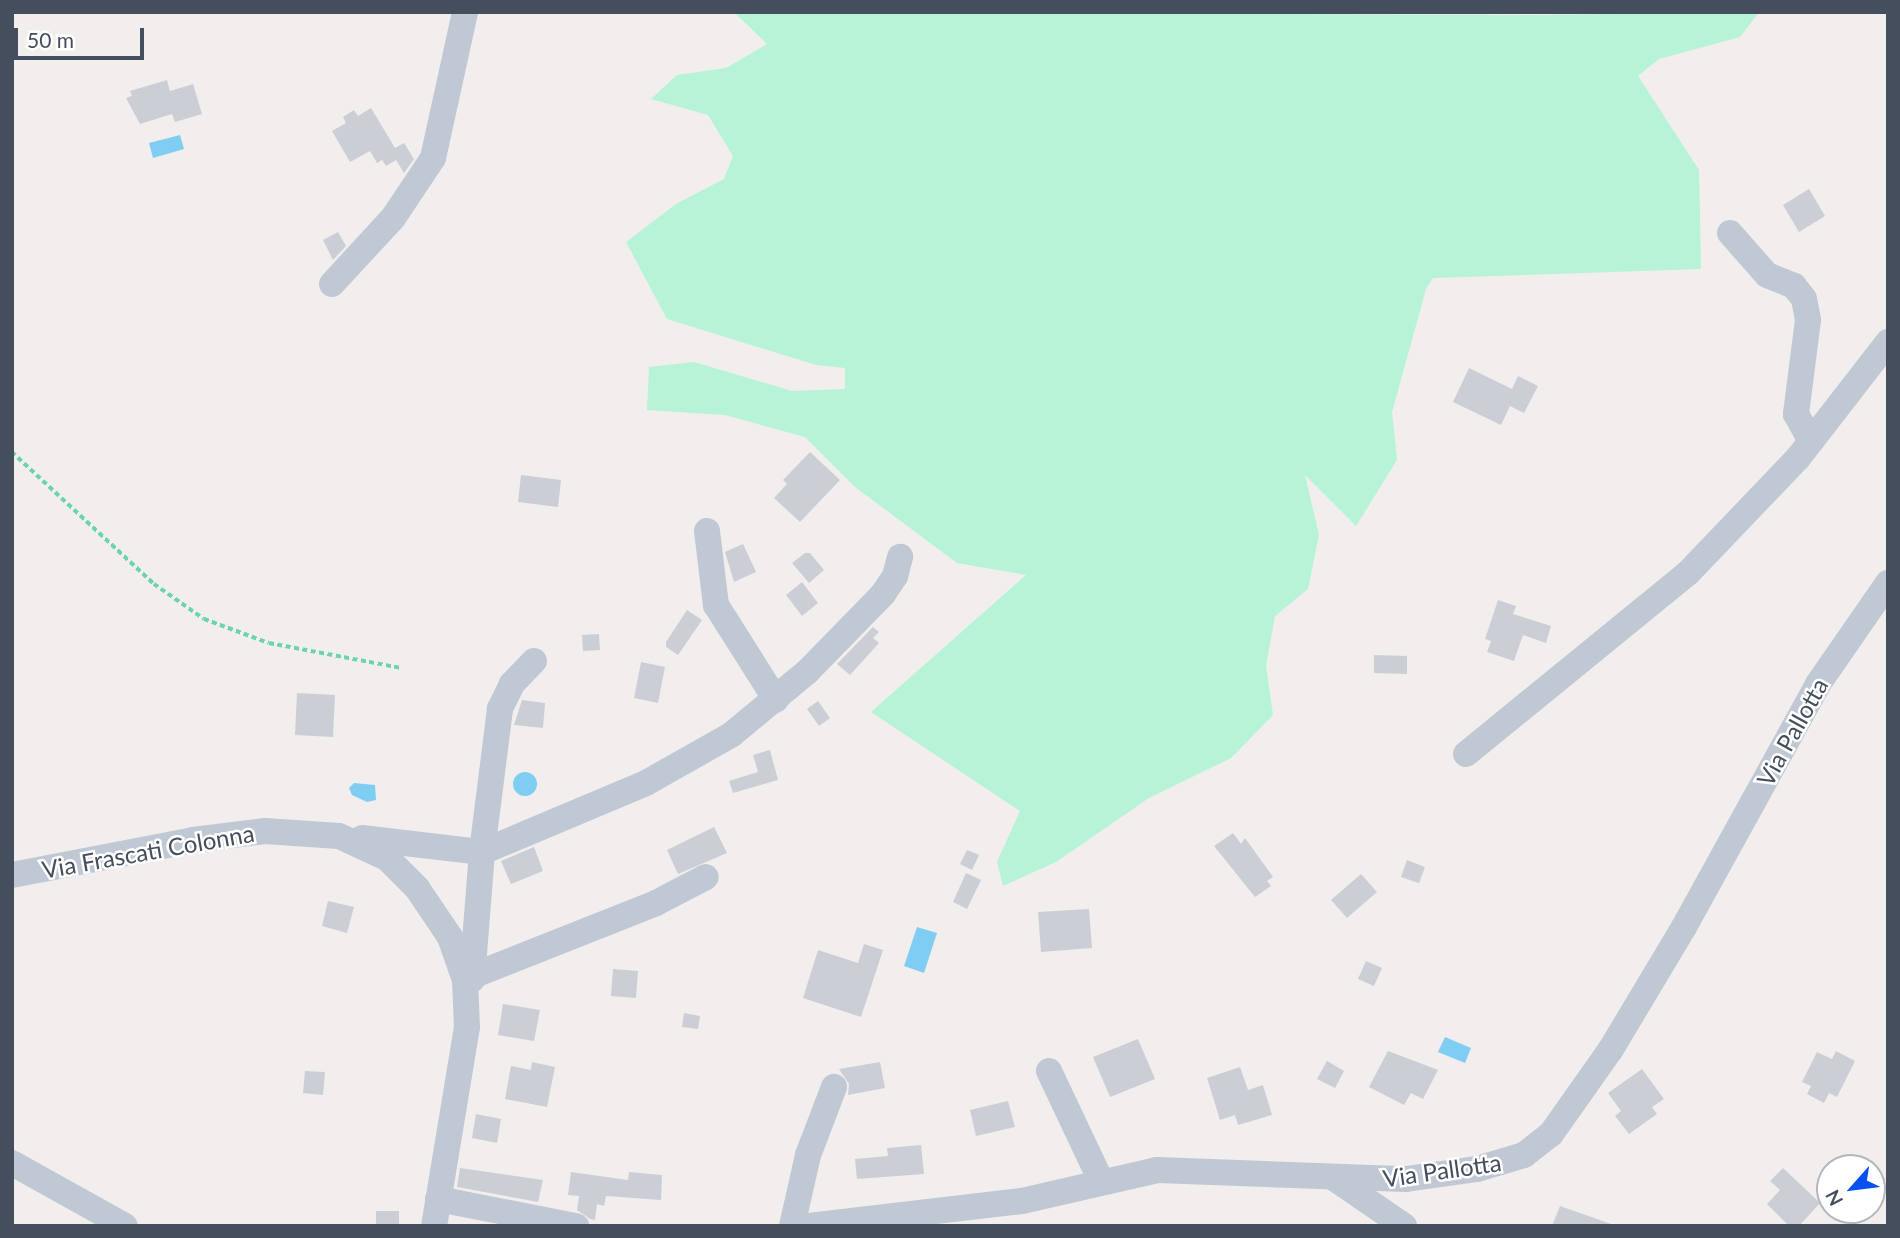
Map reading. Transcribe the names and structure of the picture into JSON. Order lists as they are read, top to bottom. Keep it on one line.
{"streets":{"street":["Via Pallotta","Via Frascati Colonna"]},"scale_bar":"50 m","north":"bottom left"}
